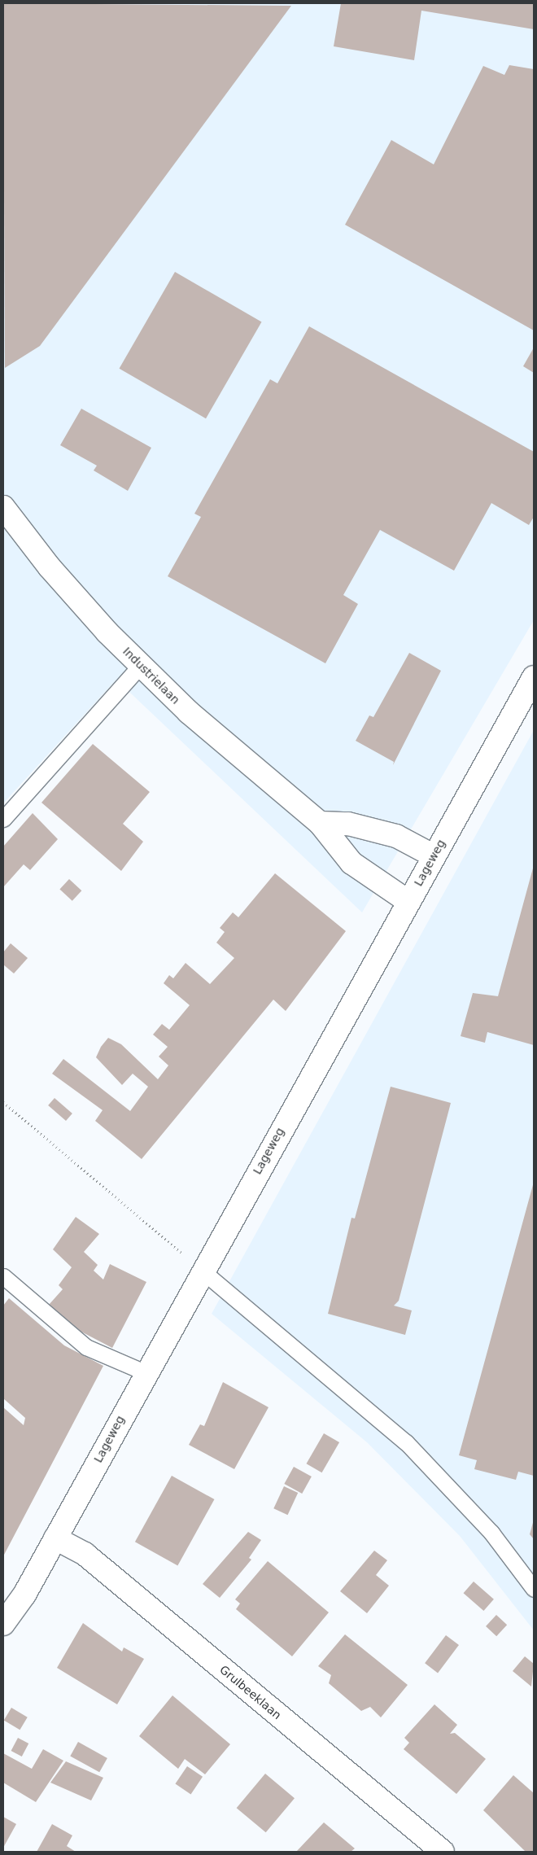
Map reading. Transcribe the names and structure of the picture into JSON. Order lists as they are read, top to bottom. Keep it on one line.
{"streets":{"street":["Industrielaan","Lageweg","Grulbeeklaan"]},"crossings":[["Industrielaan","Lageweg"],["Lageweg","Grulbeeklaan"]]}
